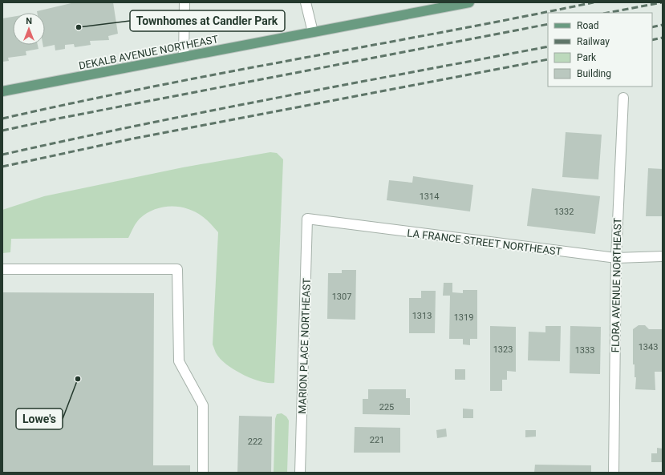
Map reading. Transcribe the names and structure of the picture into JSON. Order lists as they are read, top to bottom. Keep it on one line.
{"streets":{"main road":["DEKALB AVENUE NORTHEAST"],"street":["LA FRANCE STREET NORTHEAST","FLORA AVENUE NORTHEAST","MARION PLACE NORTHEAST"]},"crossings":[["LA FRANCE STREET NORTHEAST","FLORA AVENUE NORTHEAST"],["LA FRANCE STREET NORTHEAST","MARION PLACE NORTHEAST"]],"places":["Townhomes at Candler Park","Lowe's"],"house_numbers":["1314","1332","1307","1313","1319","1343","1323","1333","225","221","222"],"legend":["Road","Railway","Park","Building"],"north":"top"}
